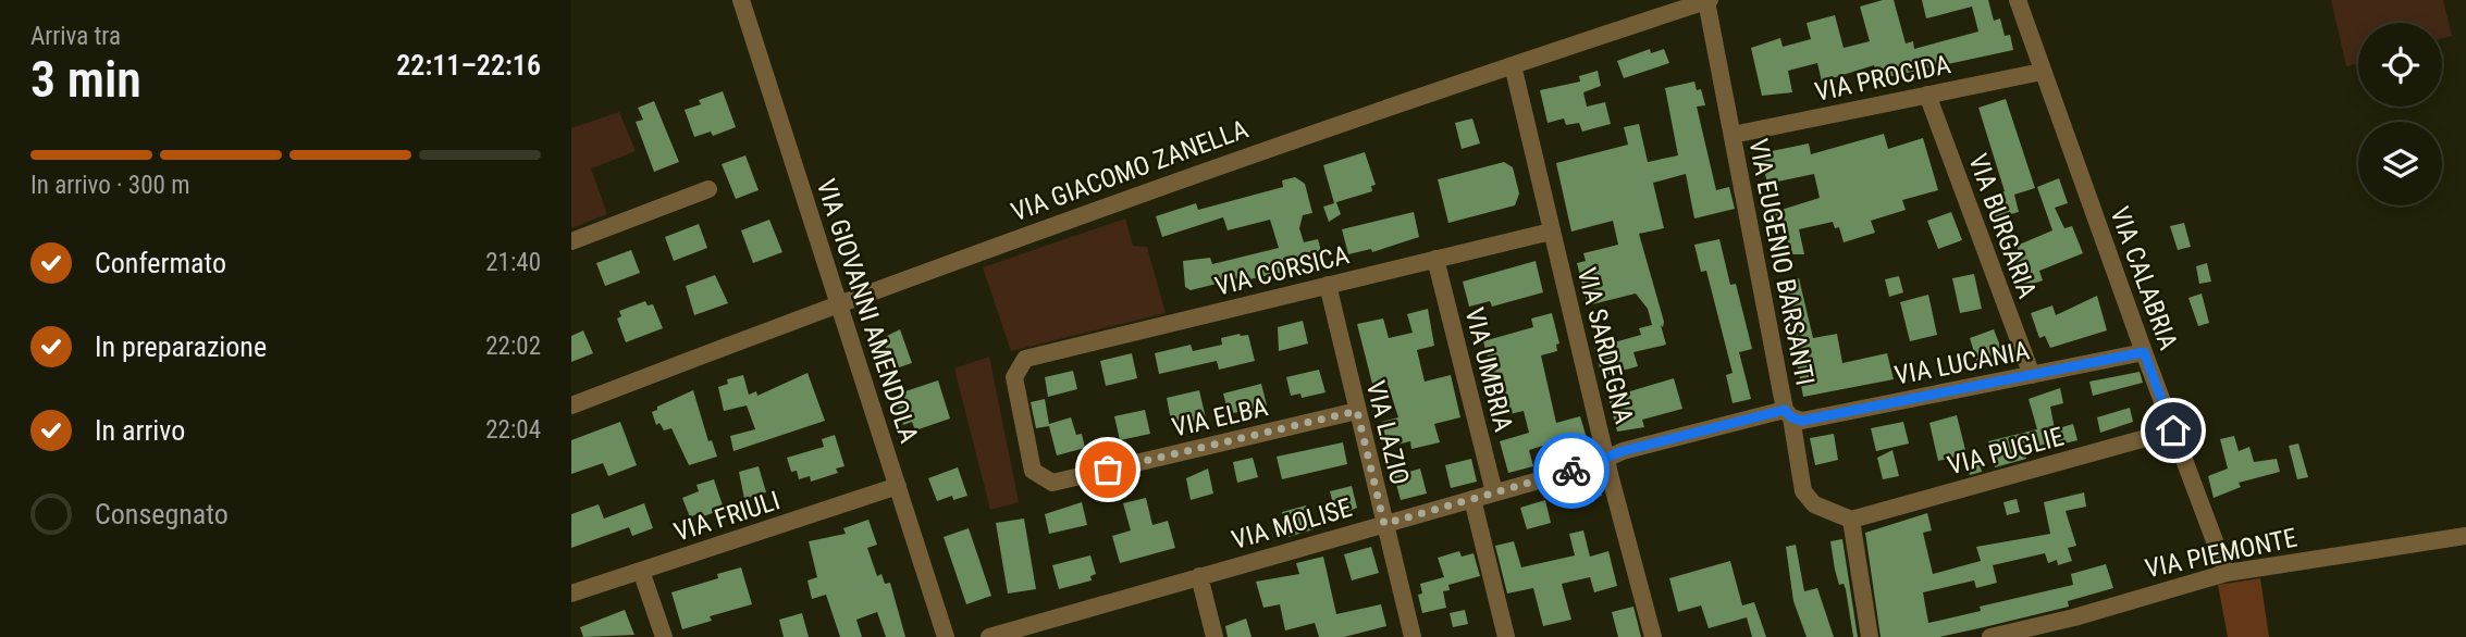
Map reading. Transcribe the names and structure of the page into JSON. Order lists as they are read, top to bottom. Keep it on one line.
{"streets":{"street":["VIA PROCIDA","VIA GIACOMO ZANELLA","VIA BURGARIA","VIA EUGENIO BARSANTI","VIA CORSICA","VIA CALABRIA","VIA GIOVANNI AMENDOLA","VIA SARDEGNA","VIA LUCANIA","VIA UMBRIA","VIA ELBA","VIA LAZIO","VIA PUGLIE","VIA FRIULI","VIA MOLISE","VIA PIEMONTE"]},"crossings":[["VIA PROCIDA","VIA BURGARIA"],["VIA PROCIDA","VIA EUGENIO BARSANTI"],["VIA PROCIDA","VIA CALABRIA"],["VIA GIACOMO ZANELLA","VIA EUGENIO BARSANTI"],["VIA GIACOMO ZANELLA","VIA GIOVANNI AMENDOLA"],["VIA GIACOMO ZANELLA","VIA SARDEGNA"],["VIA BURGARIA","VIA LUCANIA"],["VIA EUGENIO BARSANTI","VIA LUCANIA"],["VIA EUGENIO BARSANTI","VIA PUGLIE"],["VIA EUGENIO BARSANTI","VIA MOLISE"],["VIA CORSICA","VIA SARDEGNA"],["VIA CORSICA","VIA UMBRIA"],["VIA CORSICA","VIA ELBA"],["VIA CORSICA","VIA LAZIO"],["VIA CALABRIA","VIA LUCANIA"],["VIA CALABRIA","VIA PUGLIE"],["VIA CALABRIA","VIA PIEMONTE"],["VIA GIOVANNI AMENDOLA","VIA FRIULI"],["VIA SARDEGNA","VIA MOLISE"],["VIA LUCANIA","VIA MOLISE"],["VIA UMBRIA","VIA MOLISE"],["VIA ELBA","VIA LAZIO"],["VIA LAZIO","VIA MOLISE"]],"page":{"heading":["3 min","Arriva tra","22:11–22:16"],"bar":"In arrivo · 300 m","list":[["Confermato","21:40"],["In preparazione","22:02"],["In arrivo","22:04"],"Consegnato"]}}
